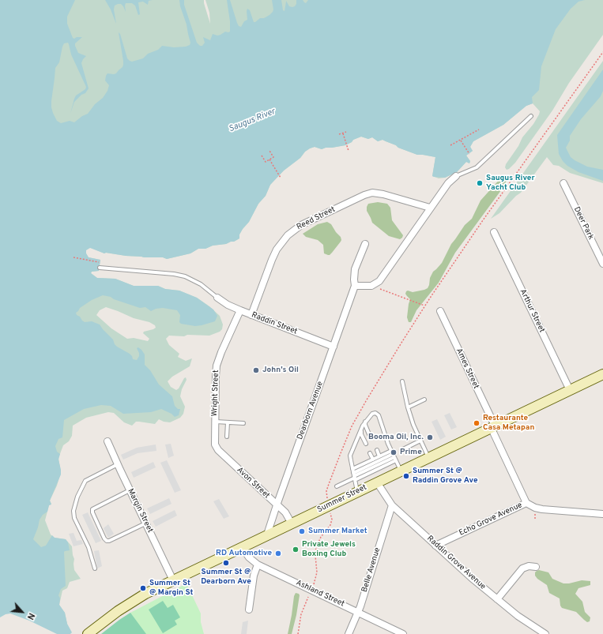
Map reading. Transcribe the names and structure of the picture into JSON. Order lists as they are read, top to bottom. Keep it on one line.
{"streets":{"main road":["Summer Street"],"street":["Reed Street","Deer Park","Arthur Street","Raddin Street","Ames Street","Wright Street","Dearborn Avenue","Avon Street","Margin Street","Echo Grove Avenue","Raddin Grove Avenue","Belle Avenue","Ashland Street"]},"crossings":[["Reed Street","Raddin Street"],["Arthur Street","Summer Street"],["Raddin Street","Wright Street"],["Raddin Street","Dearborn Avenue"],["Ames Street","Summer Street"],["Ames Street","Echo Grove Avenue"],["Wright Street","Avon Street"],["Dearborn Avenue","Avon Street"],["Dearborn Avenue","Summer Street"],["Avon Street","Summer Street"],["Summer Street","Margin Street"],["Summer Street","Raddin Grove Avenue"],["Summer Street","Ashland Street"],["Echo Grove Avenue","Raddin Grove Avenue"],["Raddin Grove Avenue","Belle Avenue"],["Belle Avenue","Ashland Street"]],"water":["Saugus River"],"places":["Saugus River Yacht Club","John's Oil","Restaurante Casa Metapan","Booma Oil, Inc.","Prime","Summer St @ Raddin Grove Ave","Summer Market","Private Jewels Boxing Club","RD Automotive","Summer St @ Dearborn Ave","Summer St @ Margin St"],"north":"bottom right"}
